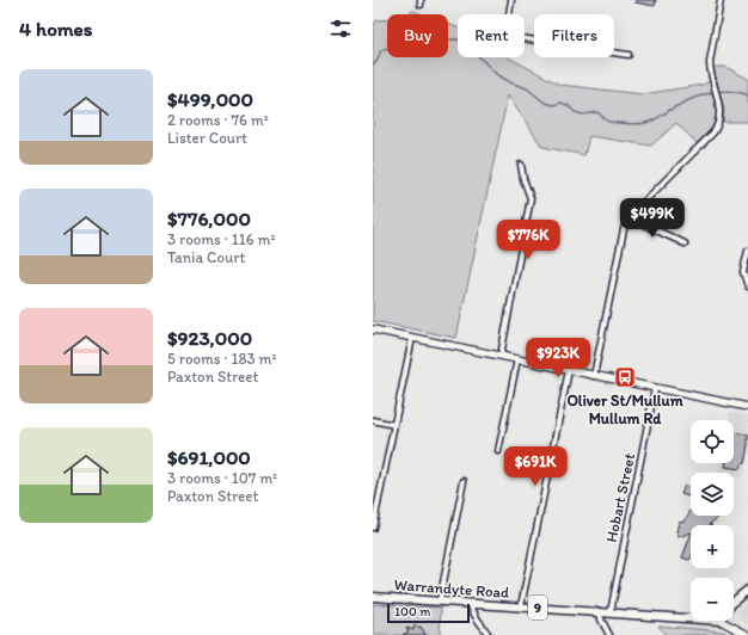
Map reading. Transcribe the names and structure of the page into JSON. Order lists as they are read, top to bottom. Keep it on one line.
{"streets":{"main road":["Warrandyte Road","9"],"street":["Hobart Street"]},"crossings":[["Hobart Street","Warrandyte Road"]],"places":{"bus stop":["Oliver St/Mullum Mullum Rd"]},"scale_bar":"100 m","page":{"heading":"4 homes","chip":["Buy","Rent","Filters"],"list":[{"name":"$499,000","note":"2 rooms · 76 m² · Lister Court"},{"name":"$776,000","note":"3 rooms · 116 m² · Tania Court"},{"name":"$923,000","note":"5 rooms · 183 m² · Paxton Street"},{"name":"$691,000","note":"3 rooms · 107 m² · Paxton Street"}],"price":["$499K","$776K","$923K","$691K"],"map_buttons":["+","−"],"scale":"100 m"}}
